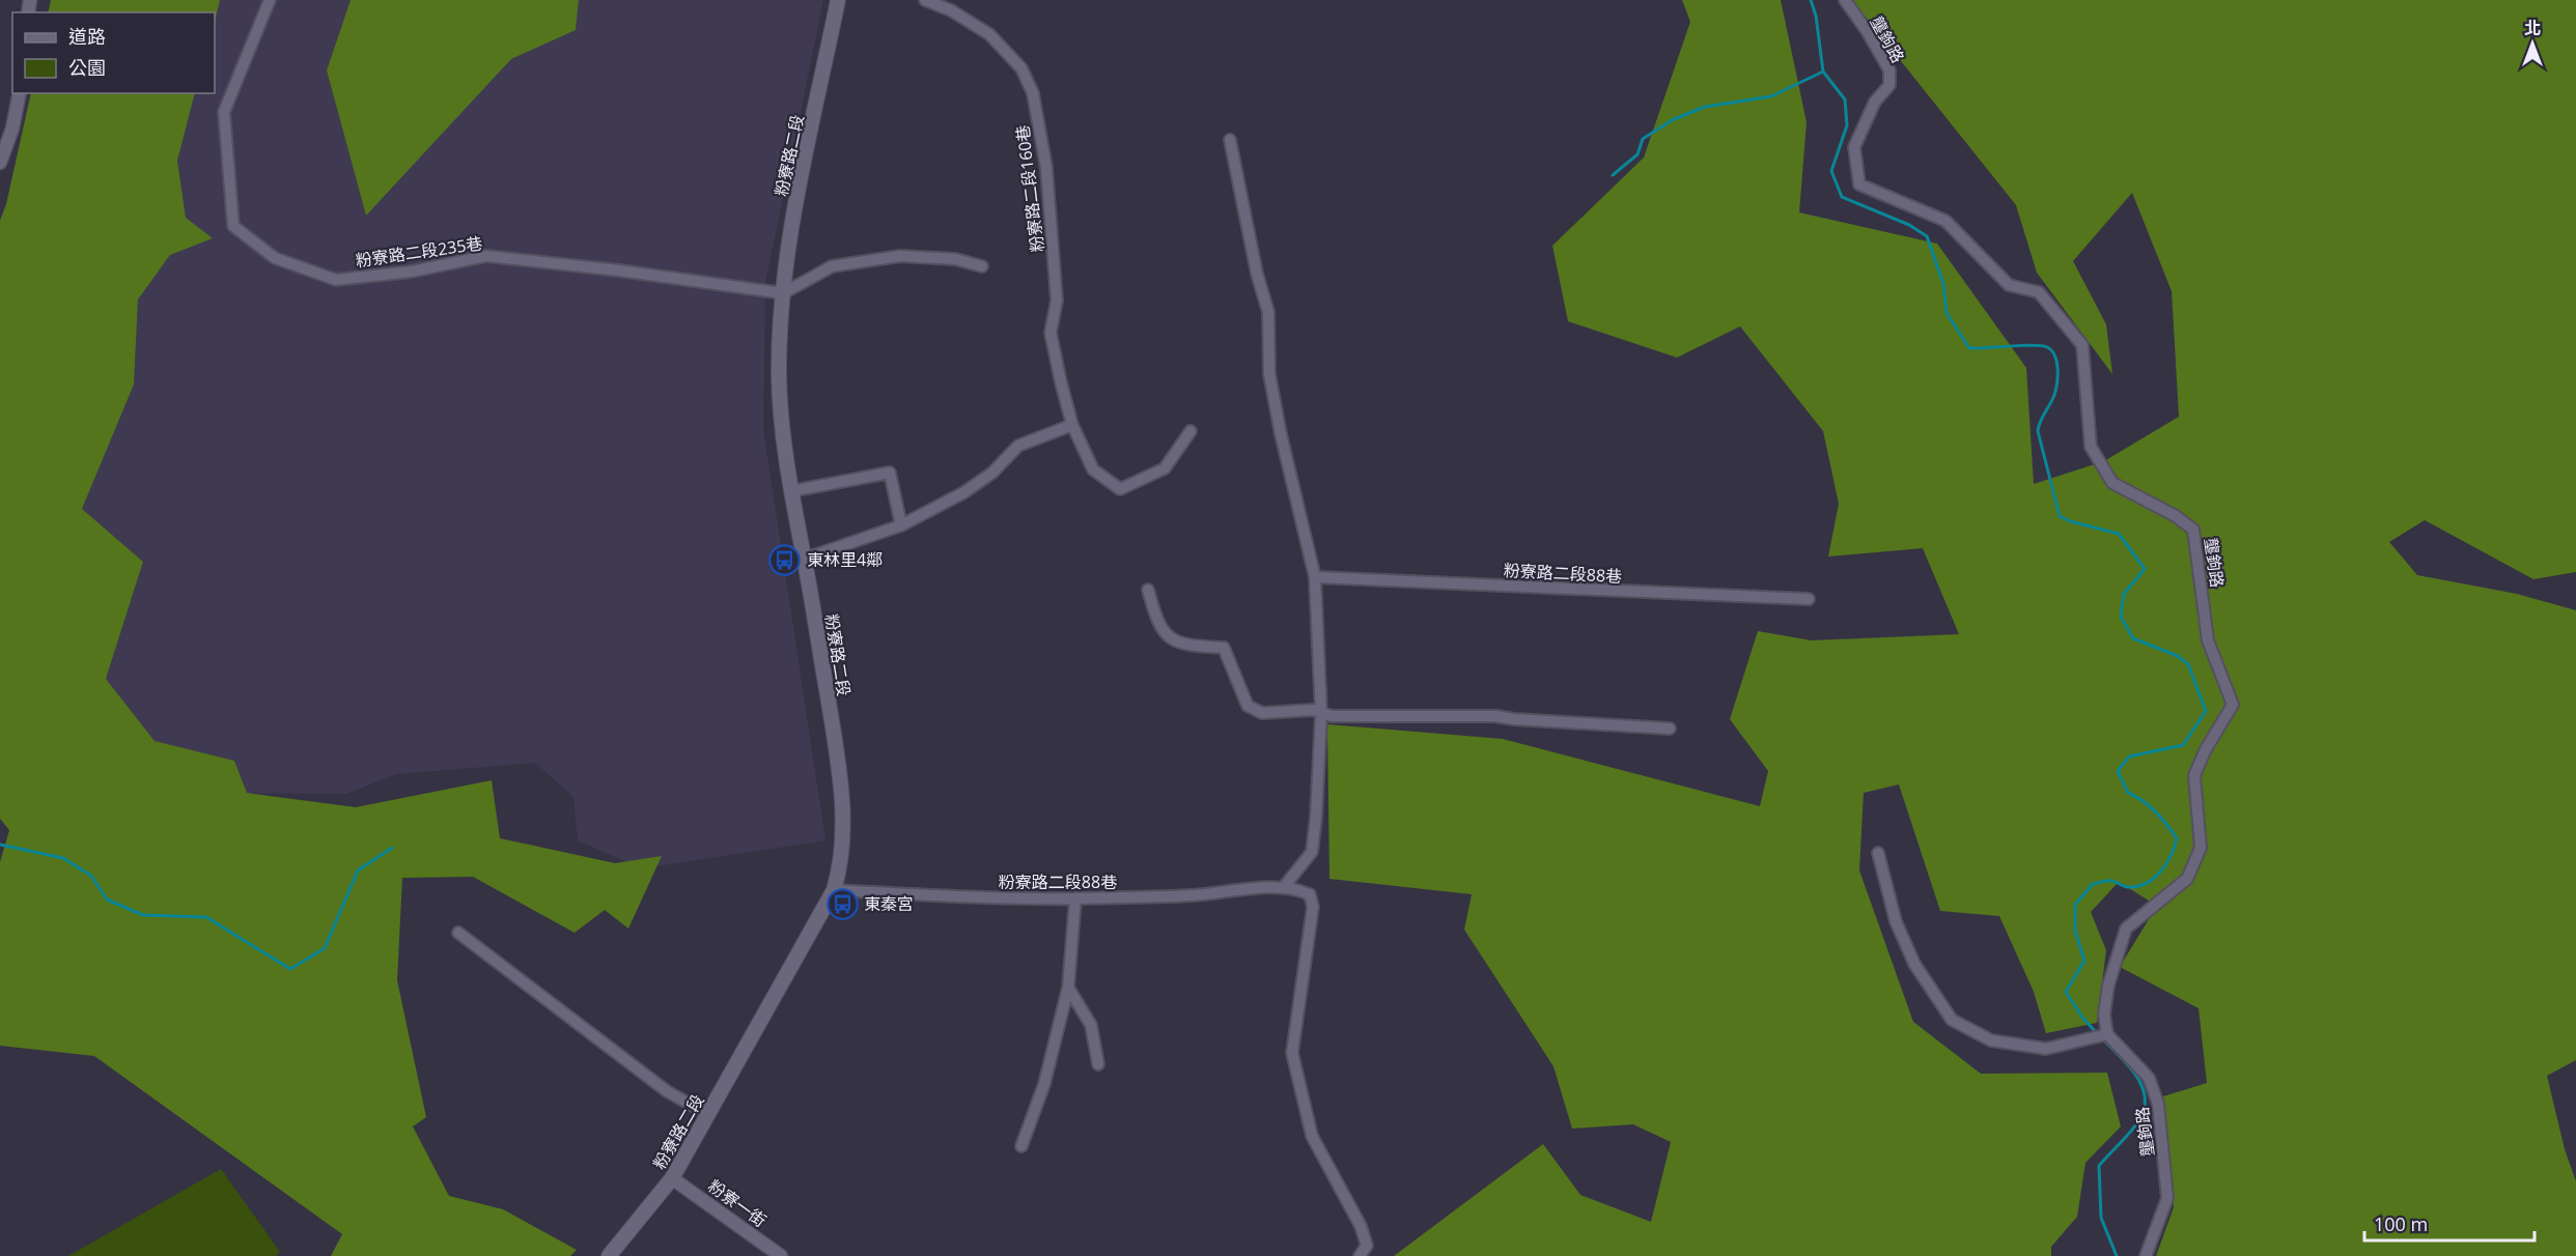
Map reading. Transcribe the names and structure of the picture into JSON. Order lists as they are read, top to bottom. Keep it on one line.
{"streets":{"main road":["粉寮路二段"],"street":["壟鉤路","粉寮路二段160巷","粉寮路二段235巷","粉寮路二段88巷","粉寮一街"]},"crossings":[["粉寮路二段","粉寮路二段235巷"],["粉寮路二段","粉寮路二段88巷"],["粉寮路二段","粉寮一街"]],"places":{"bus stop":["東林里4鄰","東秦宮"]},"legend":["道路","公園"],"scale_bar":"100 m","north":"top"}
